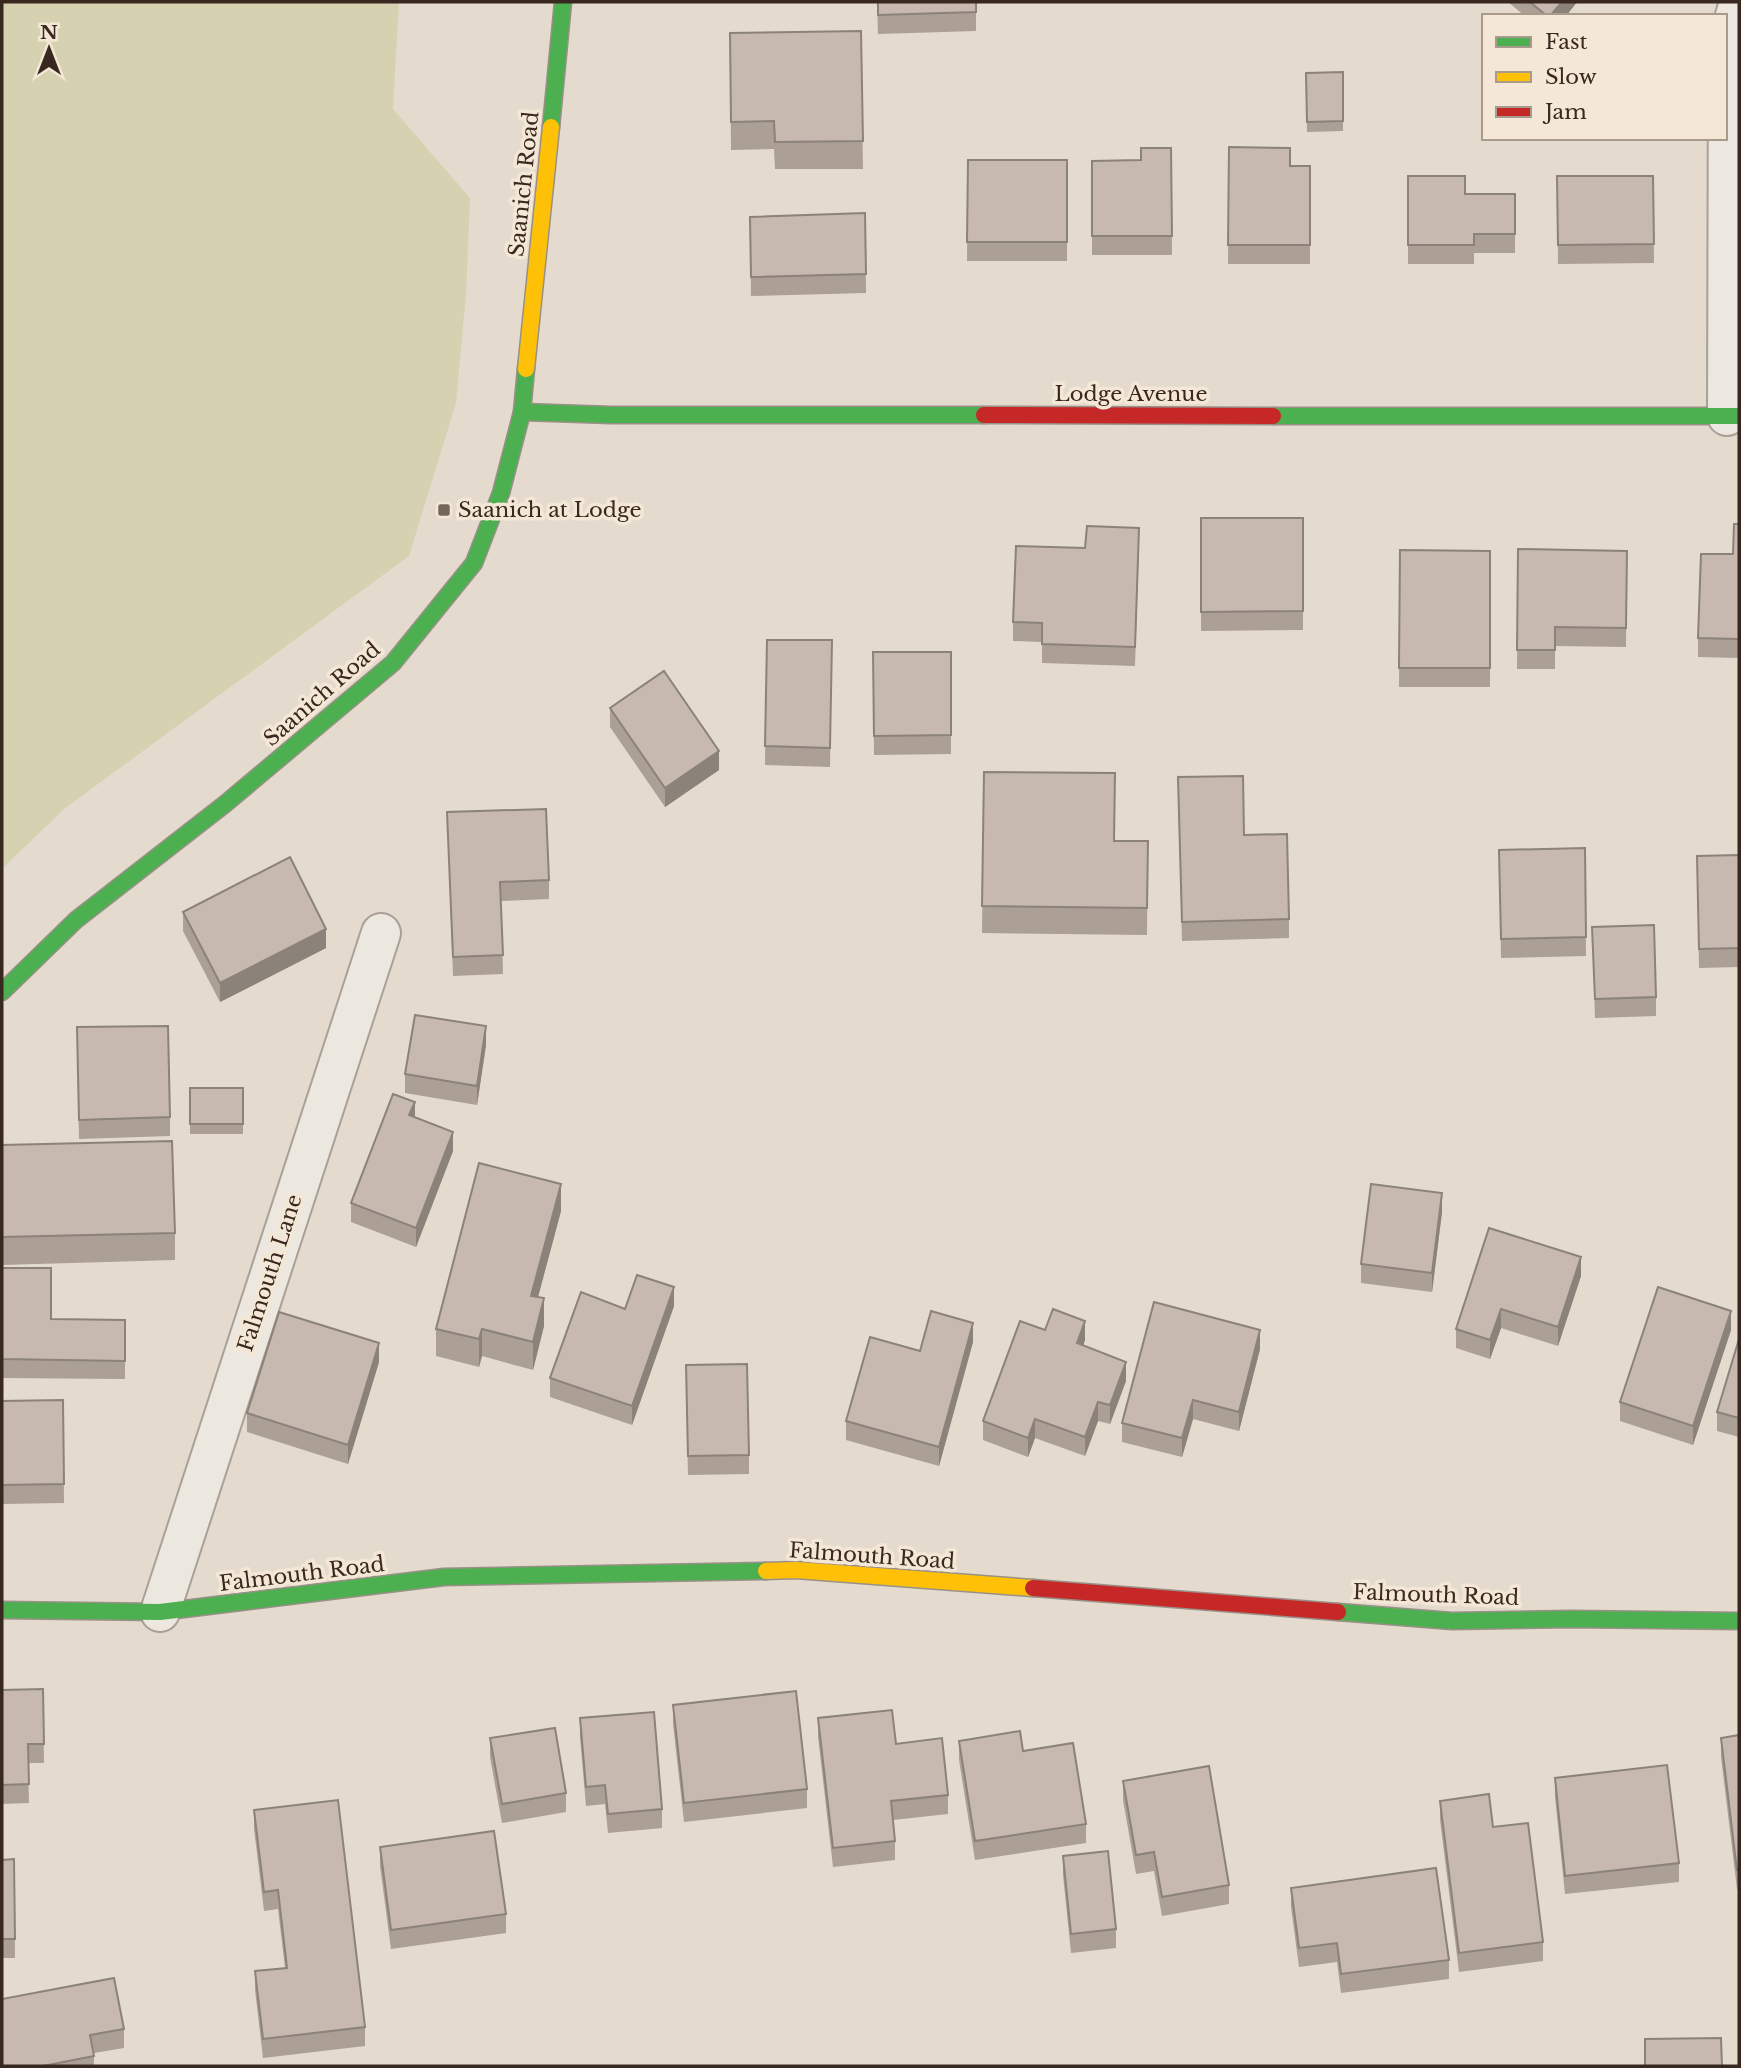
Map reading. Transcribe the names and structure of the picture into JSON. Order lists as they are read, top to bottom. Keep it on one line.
{"streets":{"street":["Saanich Road","Lodge Avenue","Falmouth Lane","Falmouth Road"]},"crossings":[["Saanich Road","Lodge Avenue"],["Falmouth Lane","Falmouth Road"]],"places":{"transit":["Saanich at Lodge"]},"legend":["Fast","Slow","Jam"],"north":"top"}
